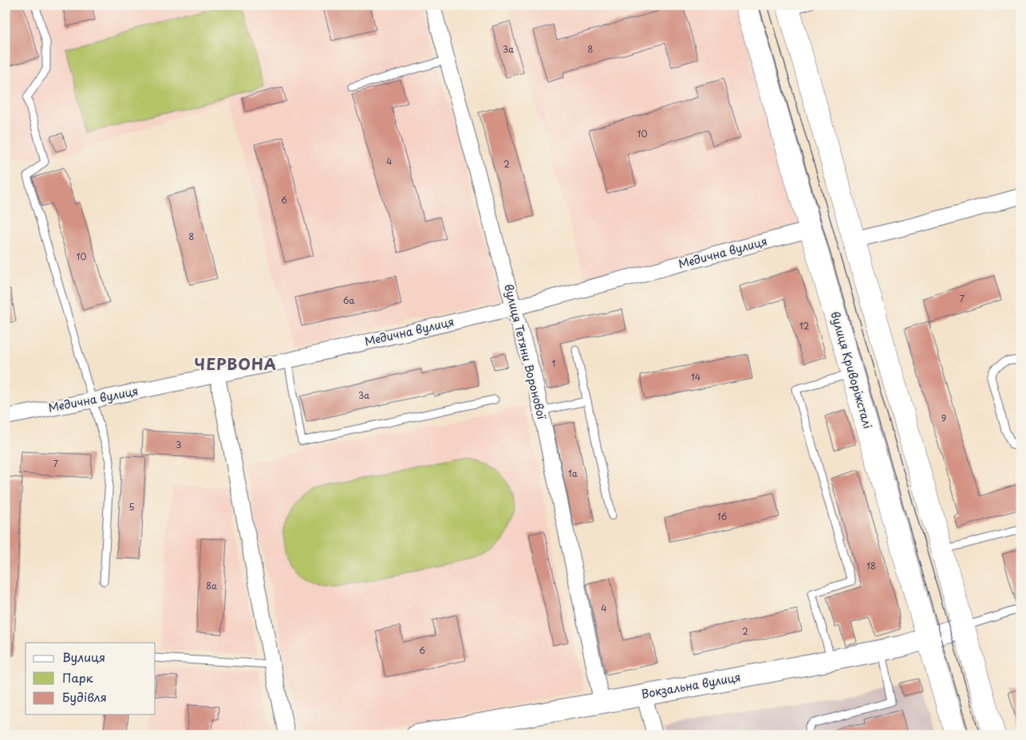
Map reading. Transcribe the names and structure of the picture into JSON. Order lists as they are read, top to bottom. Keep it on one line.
{"streets":{"main road":["вулиця Криворіжсталі"],"street":["Медична вулиця","вулиця Тетяни Воронової","Вокзальна вулиця"]},"crossings":[["Медична вулиця","вулиця Тетяни Воронової"],["Медична вулиця","вулиця Криворіжсталі"],["вулиця Тетяни Воронової","Вокзальна вулиця"],["вулиця Криворіжсталі","Вокзальна вулиця"]],"districts":["ЧЕРВОНА"],"house_numbers":["3а","8","10","4","2","6","8","10","7","6а","12","1","14","3а","9","3","7","1а","5","16","18","8а","4","2","6"],"legend":["Вулиця","Парк","Будівля"]}
